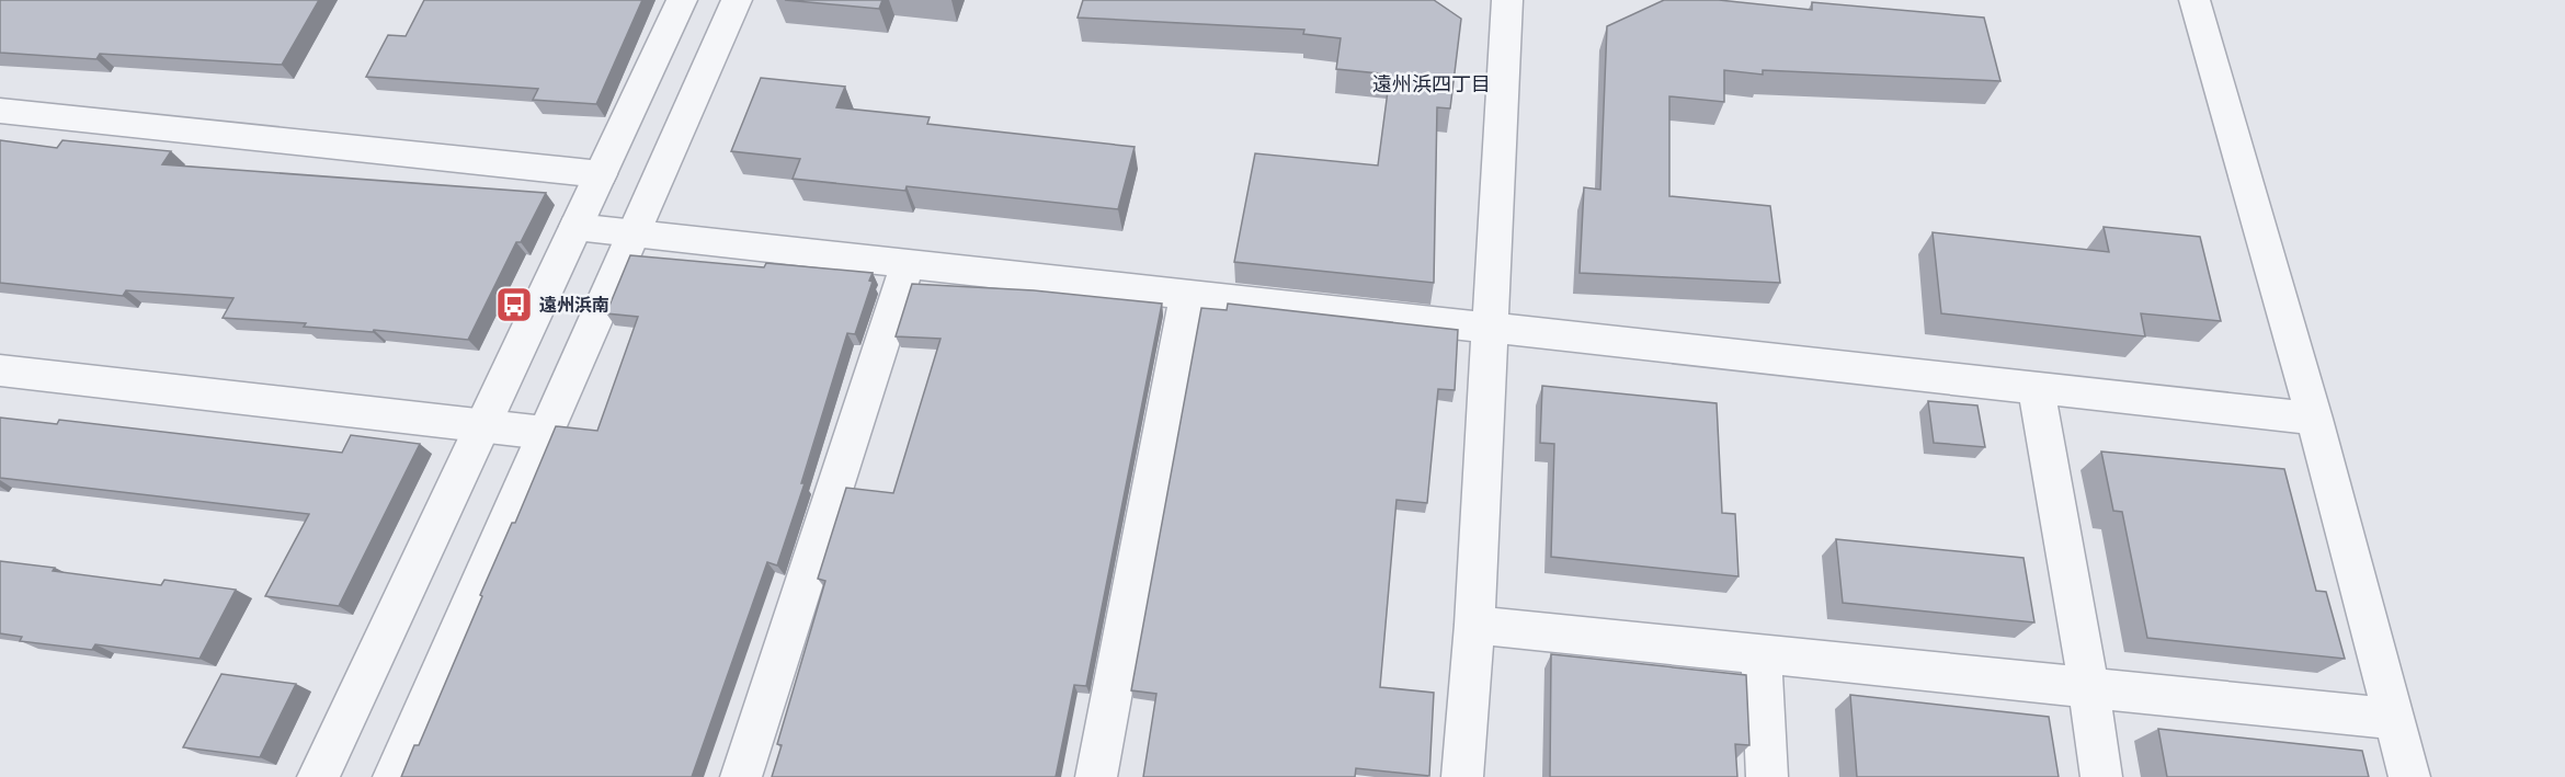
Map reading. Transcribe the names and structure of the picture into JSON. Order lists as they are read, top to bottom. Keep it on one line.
{"districts":["遠州浜四丁目"],"places":{"bus stop":["遠州浜南"]}}
